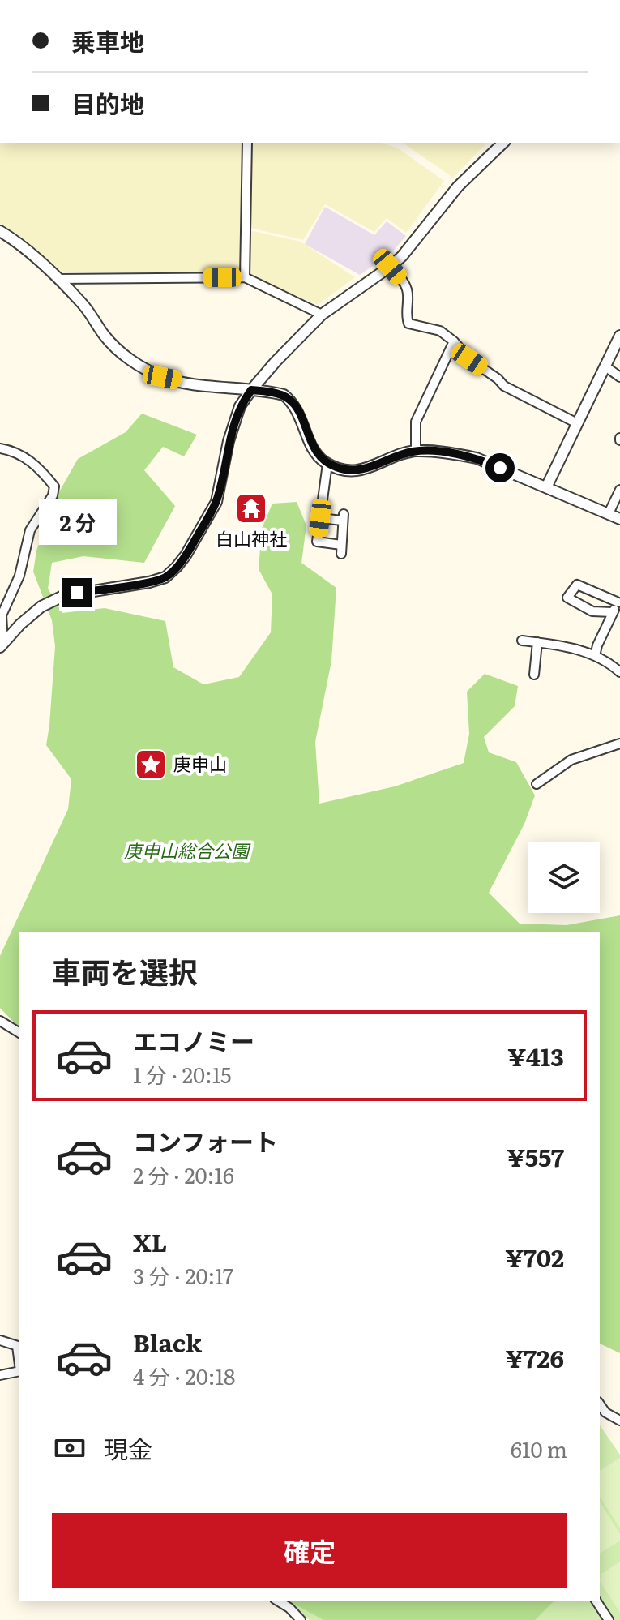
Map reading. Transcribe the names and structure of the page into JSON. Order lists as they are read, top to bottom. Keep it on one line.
{"parks":["庚申山総合公園"],"places":{"temple":["白山神社"],"place":["庚申山"]},"page":{"banner":["乗車地","目的地"],"bubble":"2 分","heading":"車両を選択","list":[{"name":"エコノミー","note":"1 分 · 20:15","value":"¥413"},{"name":"コンフォート","note":"2 分 · 20:16","value":"¥557"},{"name":"XL","note":"3 分 · 20:17","value":"¥702"},{"name":"Black","note":"4 分 · 20:18","value":"¥726"}],"pay":["現金","610 m"],"buttons":"確定"}}
